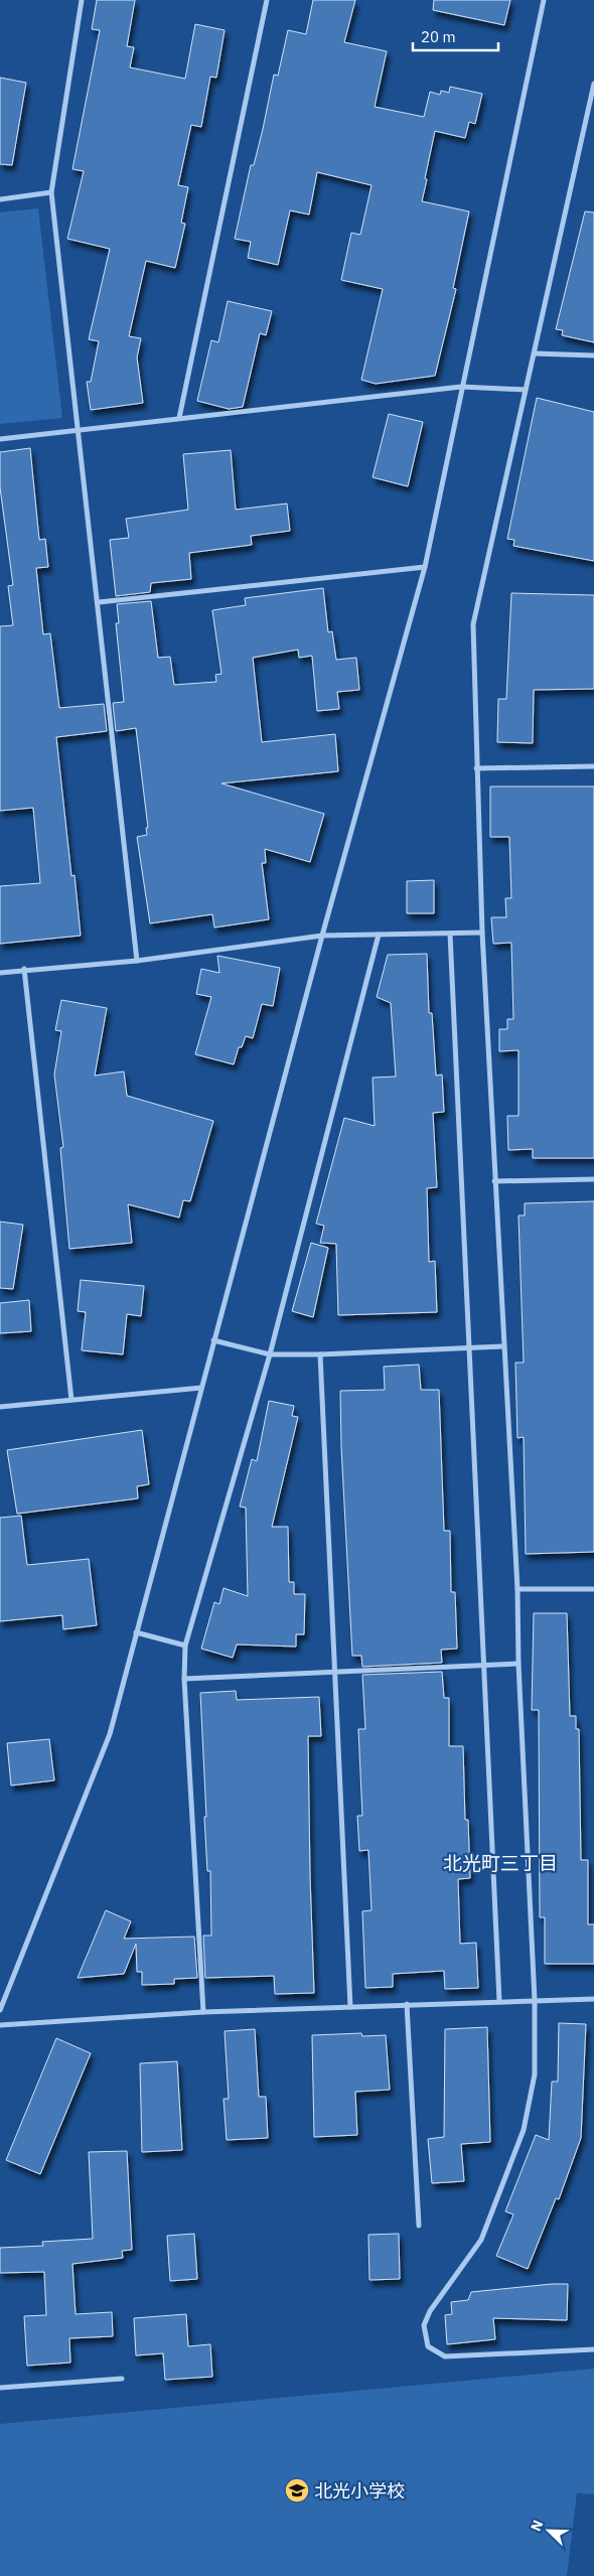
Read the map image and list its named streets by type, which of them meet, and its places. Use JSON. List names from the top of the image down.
{
  "districts": ["北光町三丁目"],
  "places": {
    "school or university": ["北光小学校"]
  },
  "scale_bar": "20 m",
  "north": "top left"
}
